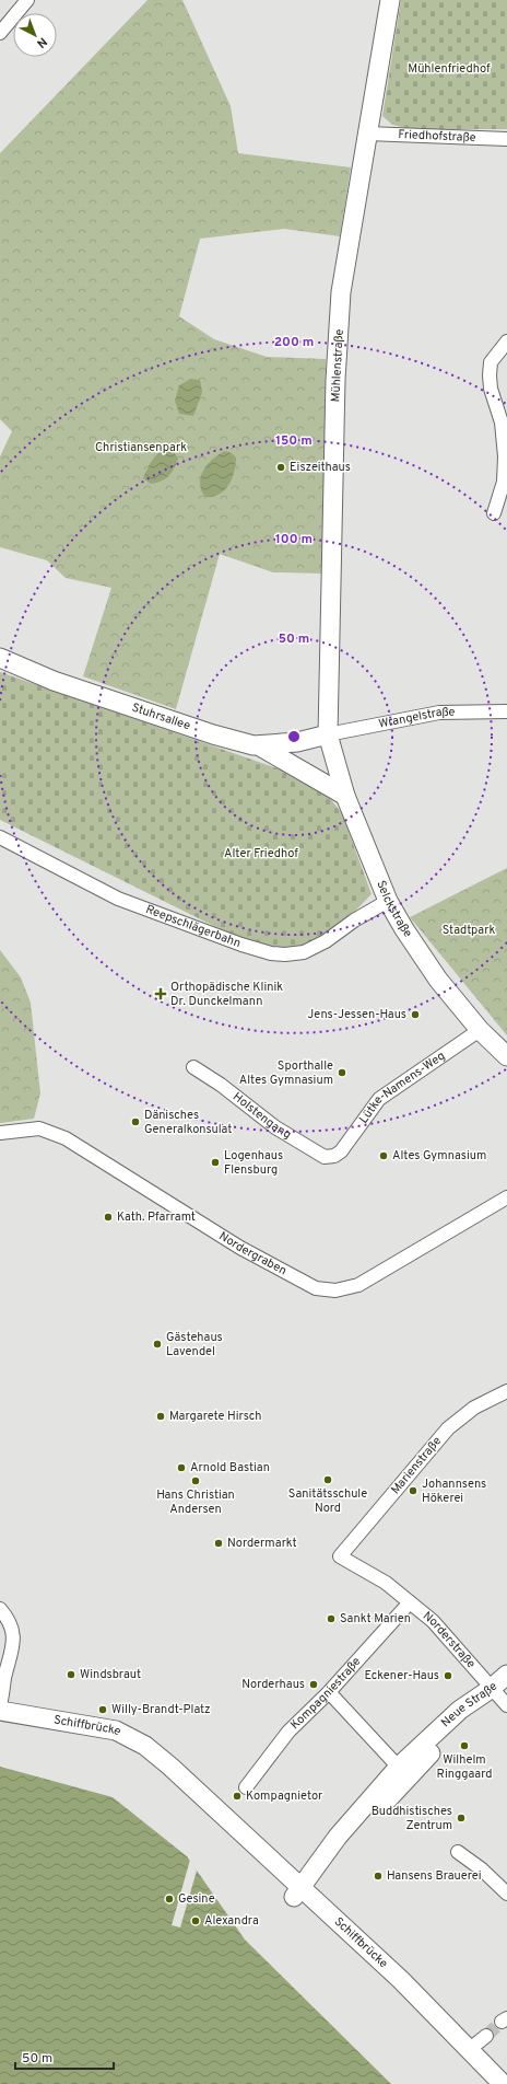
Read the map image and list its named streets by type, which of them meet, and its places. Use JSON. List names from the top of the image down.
{
  "streets": {
    "main road": [
      "Mühlenstraße",
      "Stuhrsallee",
      "Selckstraße",
      "Neue Straße",
      "Schiffbrücke"
    ],
    "street": [
      "Friedhofstraße",
      "Wrangelstraße",
      "Reepschlägerbahn",
      "Lütke-Namens-Weg",
      "Holstengang",
      "Nordergraben",
      "Marienstraße",
      "Norderstraße",
      "Kompagniestraße"
    ]
  },
  "crossings": [
    ["Friedhofstraße", "Mühlenstraße"],
    ["Mühlenstraße", "Stuhrsallee"],
    ["Mühlenstraße", "Wrangelstraße"],
    ["Mühlenstraße", "Selckstraße"],
    ["Stuhrsallee", "Wrangelstraße"],
    ["Stuhrsallee", "Selckstraße"],
    ["Wrangelstraße", "Selckstraße"],
    ["Selckstraße", "Reepschlägerbahn"],
    ["Selckstraße", "Lütke-Namens-Weg"],
    ["Lütke-Namens-Weg", "Holstengang"],
    ["Marienstraße", "Norderstraße"],
    ["Norderstraße", "Kompagniestraße"],
    ["Norderstraße", "Neue Straße"],
    ["Neue Straße", "Schiffbrücke"]
  ],
  "parks": [
    "Mühlenfriedhof",
    "Christiansenpark",
    "Alter Friedhof",
    "Stadtpark"
  ],
  "places": {
    "other": [
      "Eiszeithaus",
      "Jens-Jessen-Haus",
      "Sporthalle Altes Gymnasium",
      "Dänisches Generalkonsulat",
      "Altes Gymnasium",
      "Logenhaus Flensburg",
      "Kath. Pfarramt",
      "Gästehaus Lavendel",
      "Margarete Hirsch",
      "Arnold Bastian",
      "Sanitätsschule Nord",
      "Hans Christian Andersen",
      "Johannsens Hökerei",
      "Nordermarkt",
      "Sankt Marien",
      "Windsbraut",
      "Eckener-Haus",
      "Norderhaus",
      "Willy-Brandt-Platz",
      "Wilhelm Ringgaard",
      "Kompagnietor",
      "Buddhistisches Zentrum",
      "Hansens Brauerei",
      "Gesine",
      "Alexandra"
    ],
    "health": ["Orthopädische Klinik Dr. Dunckelmann"]
  },
  "scale_bar": "50 m",
  "north": "bottom right",
  "rings": [
    "200 m",
    "150 m",
    "100 m",
    "50 m"
  ]
}
